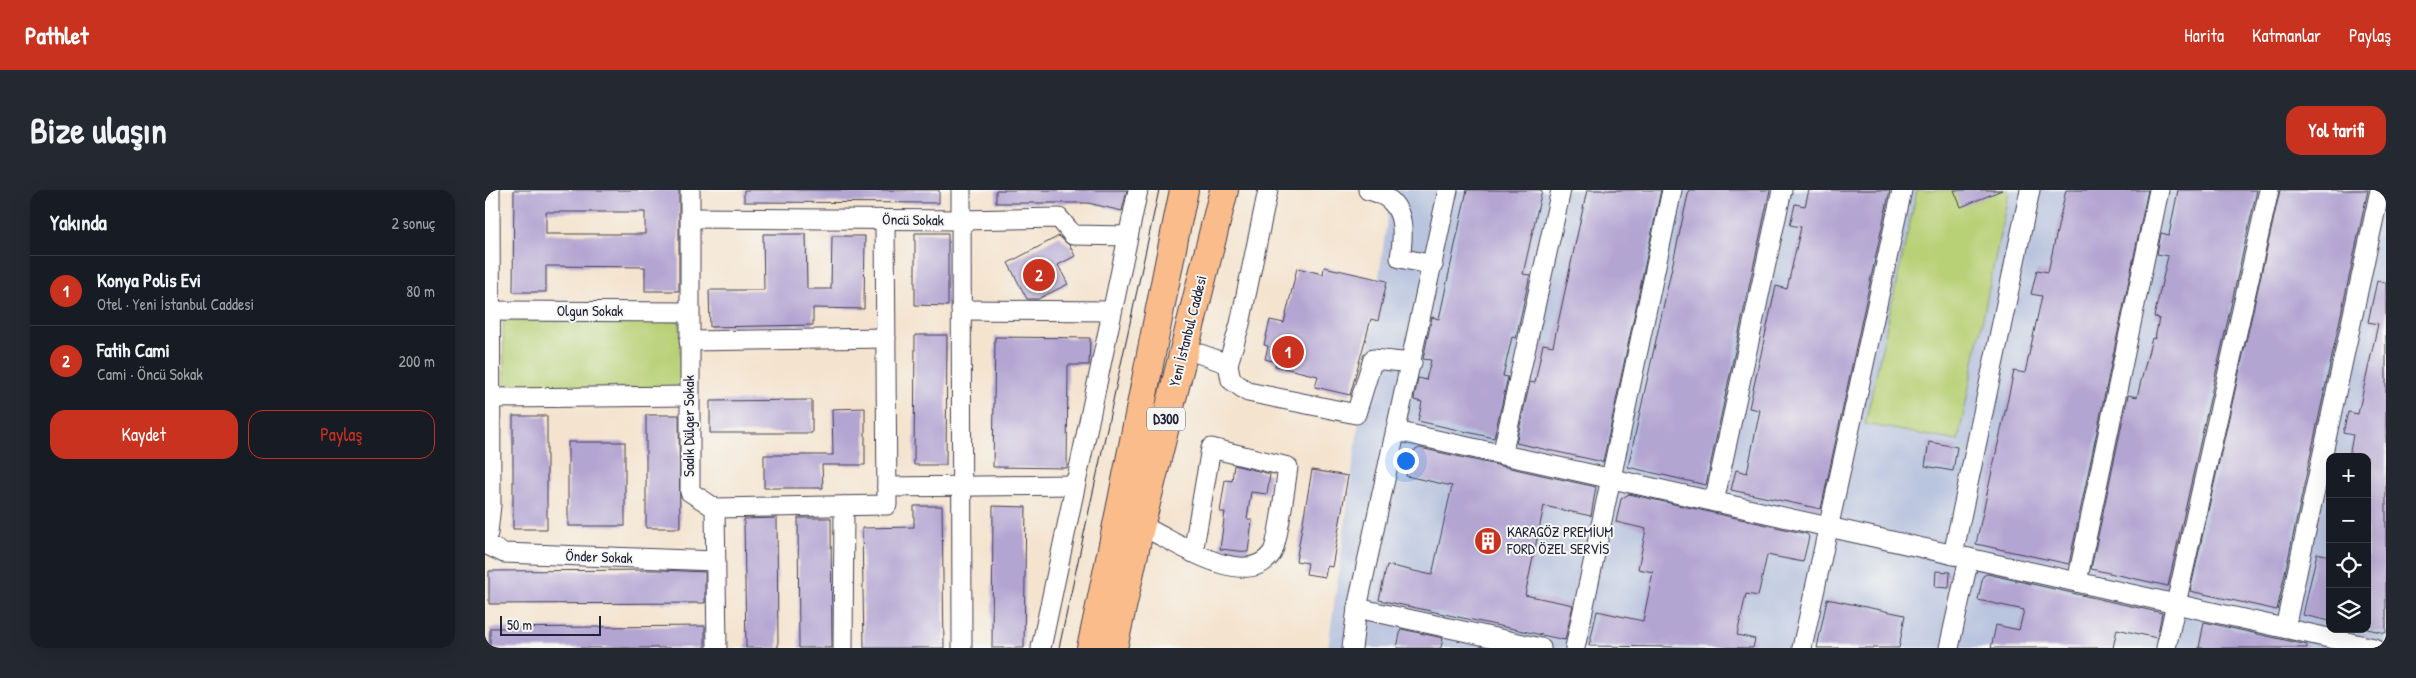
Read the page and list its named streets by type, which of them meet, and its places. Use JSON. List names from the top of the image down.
{
  "streets": {
    "highway": ["Yeni İstanbul Caddesi", "D300"],
    "street": [
      "Öncü Sokak",
      "Olgun Sokak",
      "Sadık Dülger Sokak",
      "Önder Sokak"
    ]
  },
  "crossings": [
    ["Öncü Sokak", "Sadık Dülger Sokak"],
    ["Olgun Sokak", "Sadık Dülger Sokak"]
  ],
  "places": {
    "building": ["KARAGÖZ PREMİUM FORD ÖZEL SERVİS"]
  },
  "scale_bar": "50 m",
  "page": {
    "header": "Pathlet",
    "nav": ["Harita", "Katmanlar", "Paylaş"],
    "buttons": [
      "Yol tarifi",
      ["Kaydet", "Paylaş"]
    ],
    "title": "Bize ulaşın",
    "heading": ["Yakında", "2 sonuç"],
    "list": [
      {
        "mark": "1",
        "name": "Konya Polis Evi",
        "note": "Otel · Yeni İstanbul Caddesi",
        "value": "80 m"
      },
      {
        "mark": "2",
        "name": "Fatih Cami",
        "note": "Cami · Öncü Sokak",
        "value": "200 m"
      }
    ],
    "pins": ["2", "1"],
    "map_buttons": ["+", "−"],
    "scale": "50 m"
  }
}
